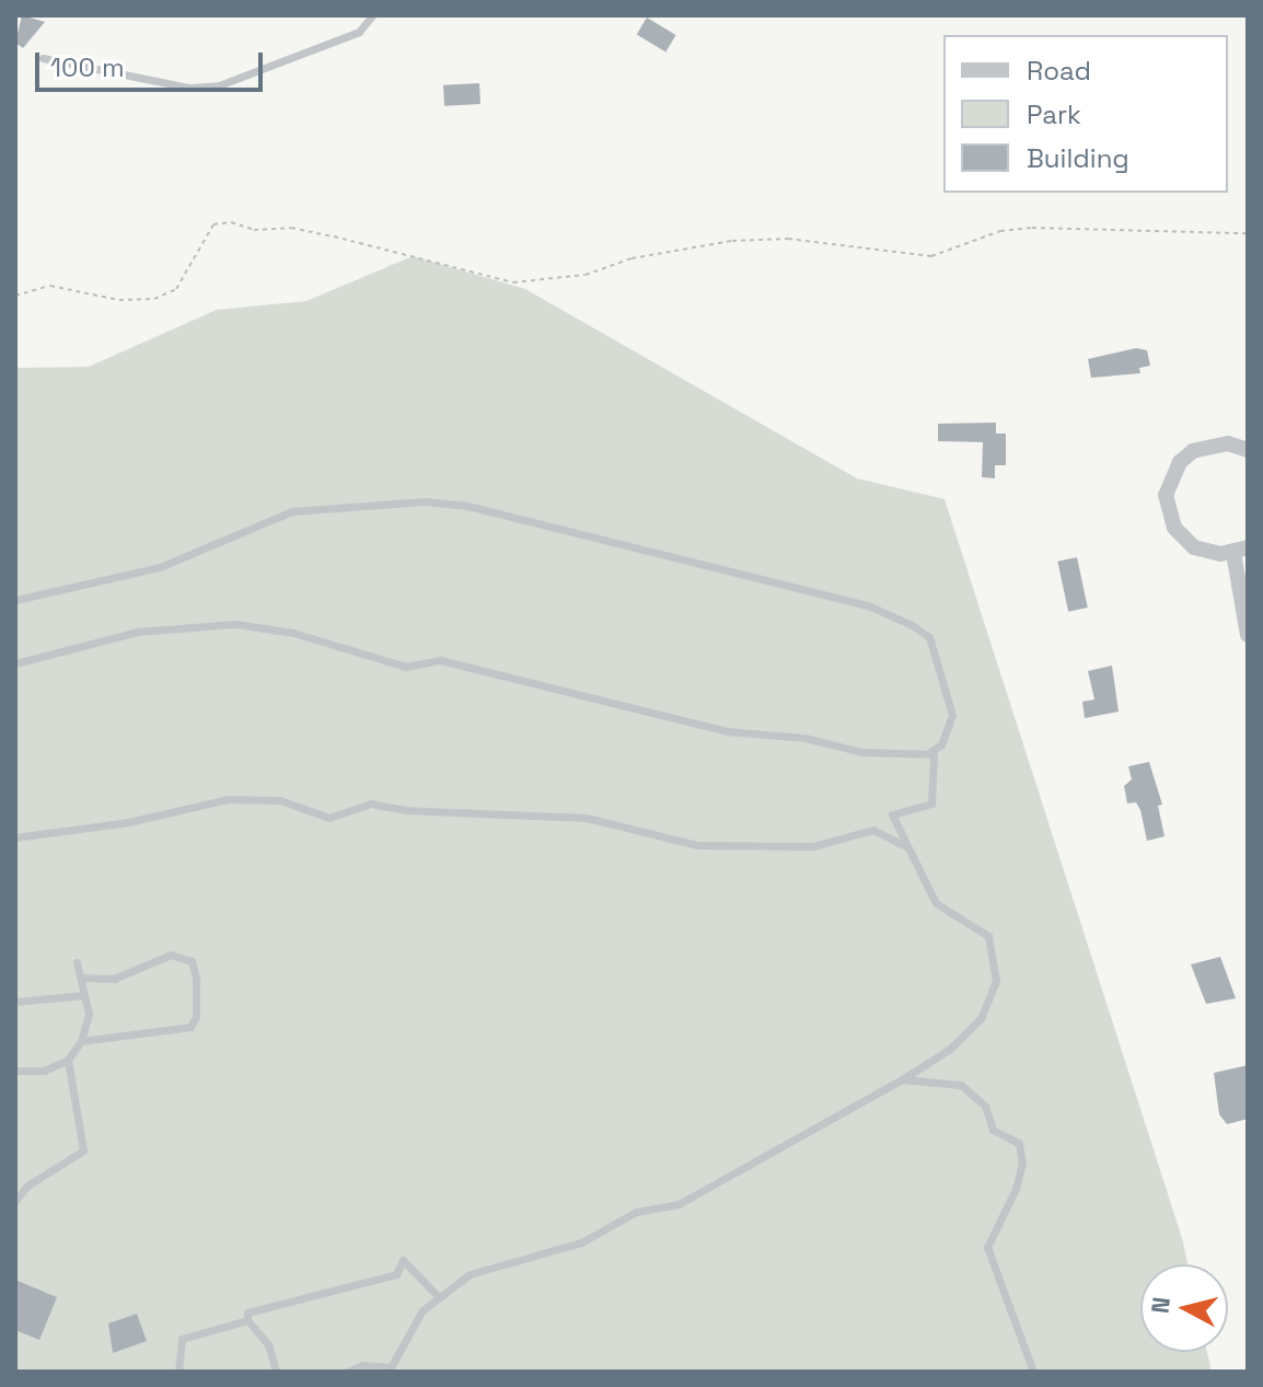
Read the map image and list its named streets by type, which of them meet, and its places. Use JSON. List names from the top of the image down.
{
  "legend": ["Road", "Park", "Building"],
  "scale_bar": "100 m",
  "north": "left"
}
